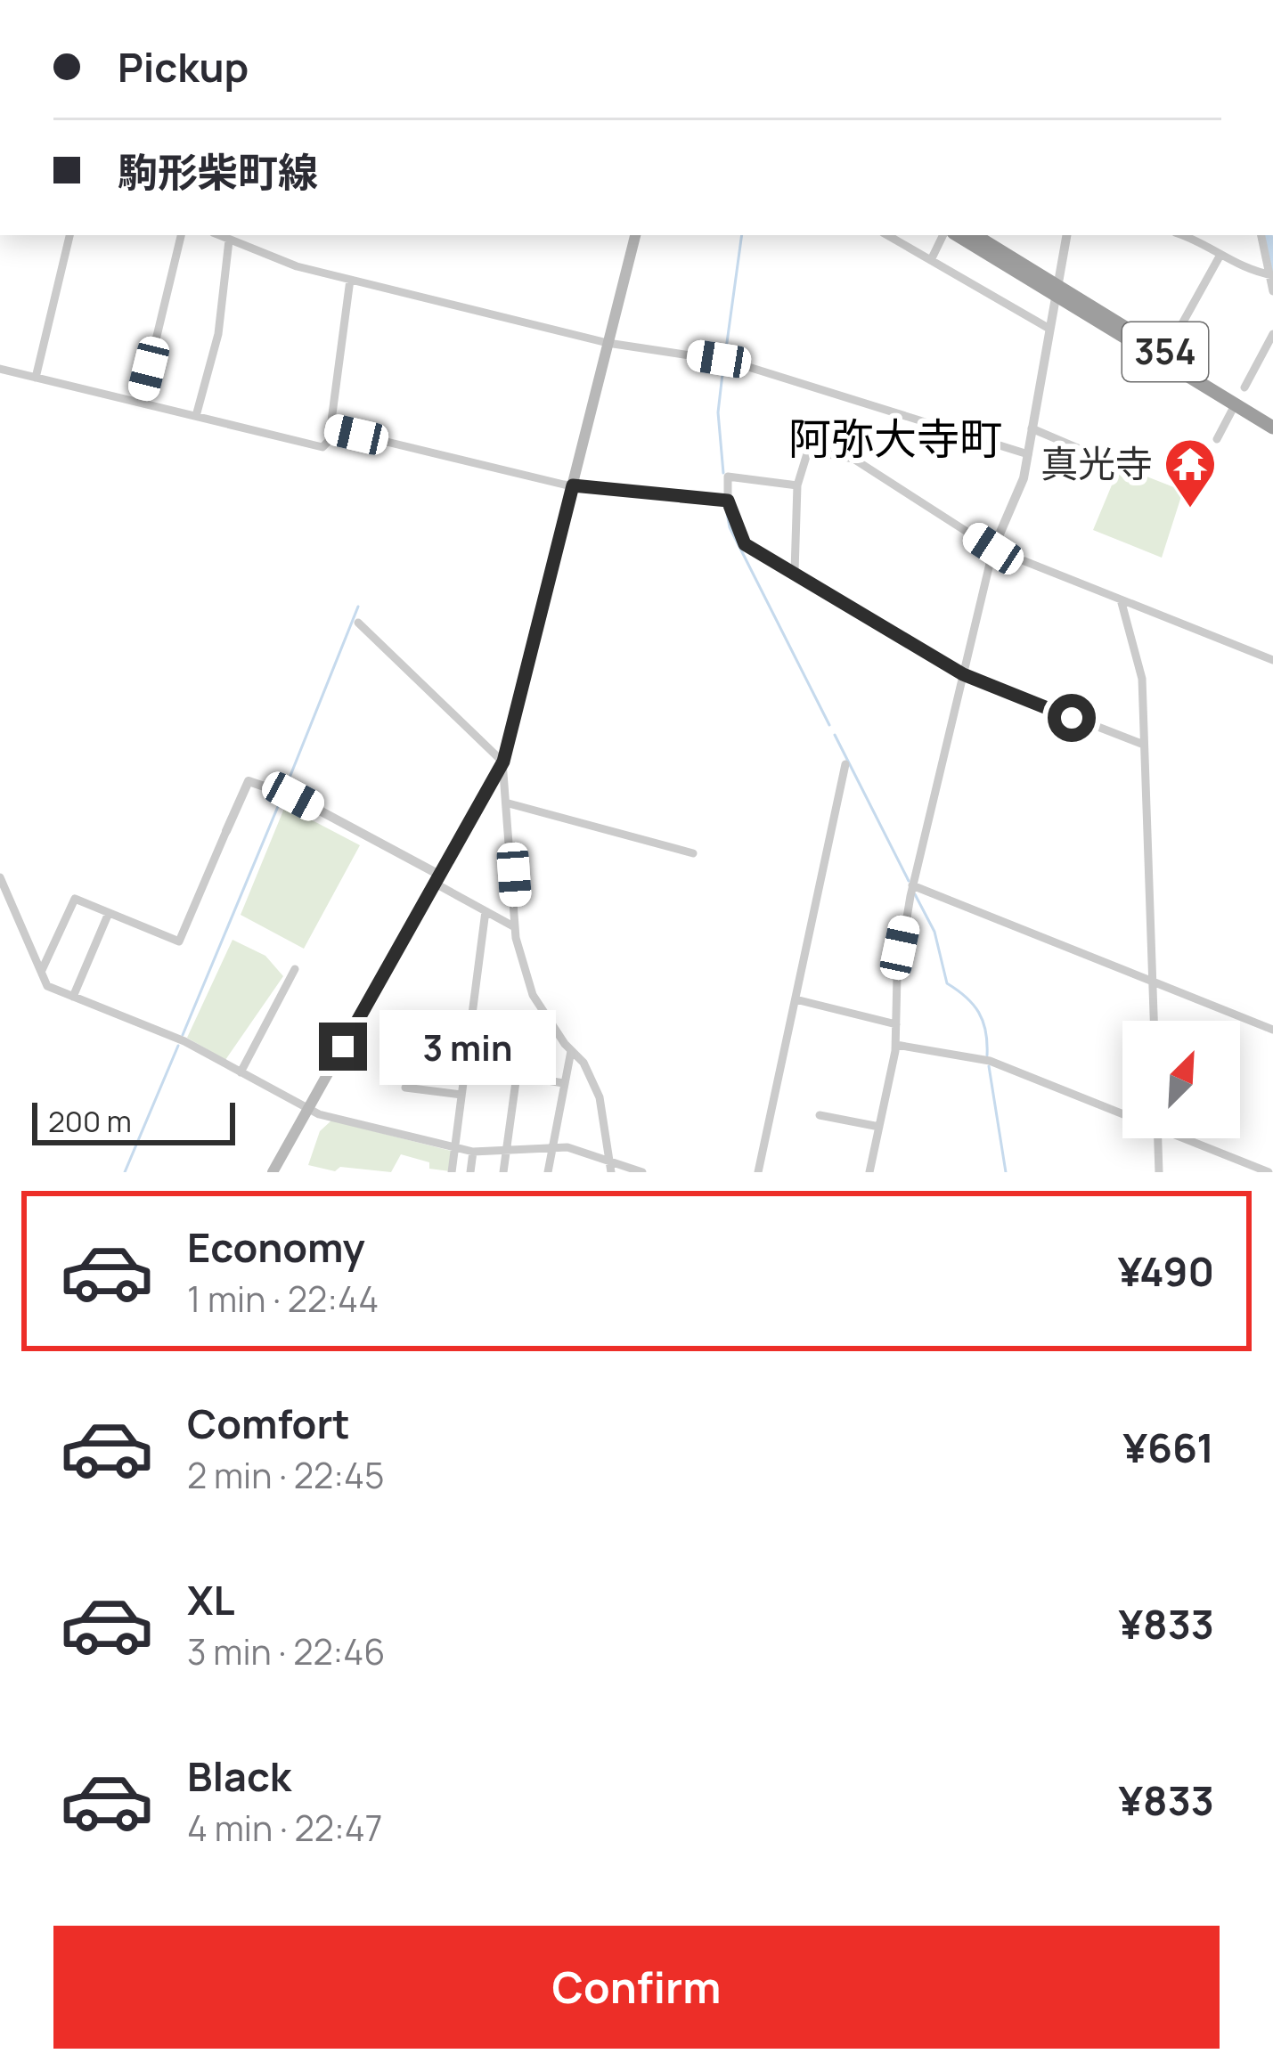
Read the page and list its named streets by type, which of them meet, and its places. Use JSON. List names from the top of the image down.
{
  "streets": {
    "highway": ["354"]
  },
  "districts": ["阿弥大寺町"],
  "places": {
    "temple": ["真光寺"]
  },
  "scale_bar": "200 m",
  "north": "top right",
  "page": {
    "banner": ["Pickup", "駒形柴町線"],
    "bubble": "3 min",
    "scale": "200 m",
    "list": [
      {
        "name": "Economy",
        "note": "1 min · 22:44",
        "value": "¥490"
      },
      {
        "name": "Comfort",
        "note": "2 min · 22:45",
        "value": "¥661"
      },
      {
        "name": "XL",
        "note": "3 min · 22:46",
        "value": "¥833"
      },
      {
        "name": "Black",
        "note": "4 min · 22:47",
        "value": "¥833"
      }
    ],
    "buttons": "Confirm"
  }
}
